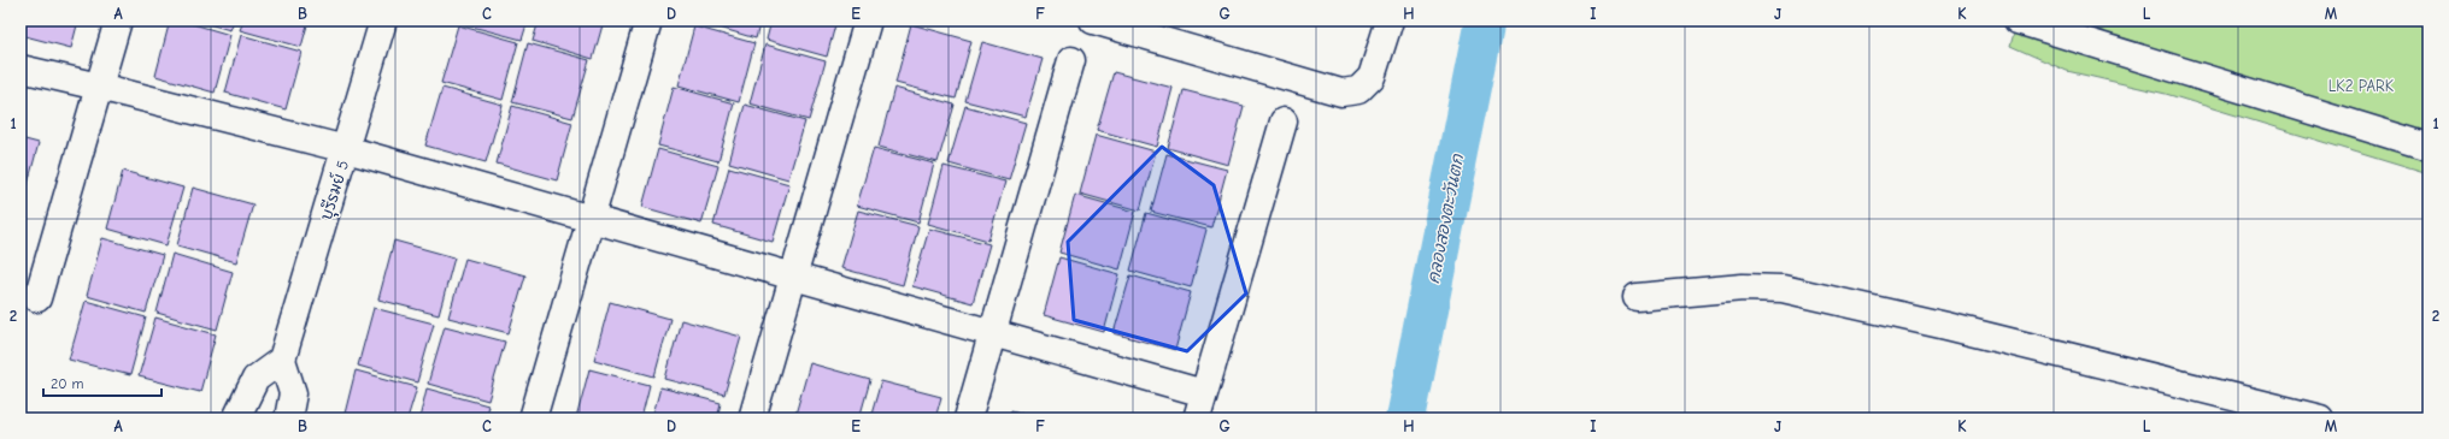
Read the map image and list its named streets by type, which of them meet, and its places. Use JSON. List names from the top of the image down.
{
  "streets": {
    "street": ["บุุรีรมย์ 5"]
  },
  "water": ["คลองสองตะวันตก"],
  "parks": ["LK2 PARK"],
  "scale_bar": "20 m",
  "grid": {
    "columns": [
      "A",
      "B",
      "C",
      "D",
      "E",
      "F",
      "G",
      "H",
      "I",
      "J",
      "K",
      "L",
      "M"
    ],
    "rows": ["1", "2"]
  }
}
